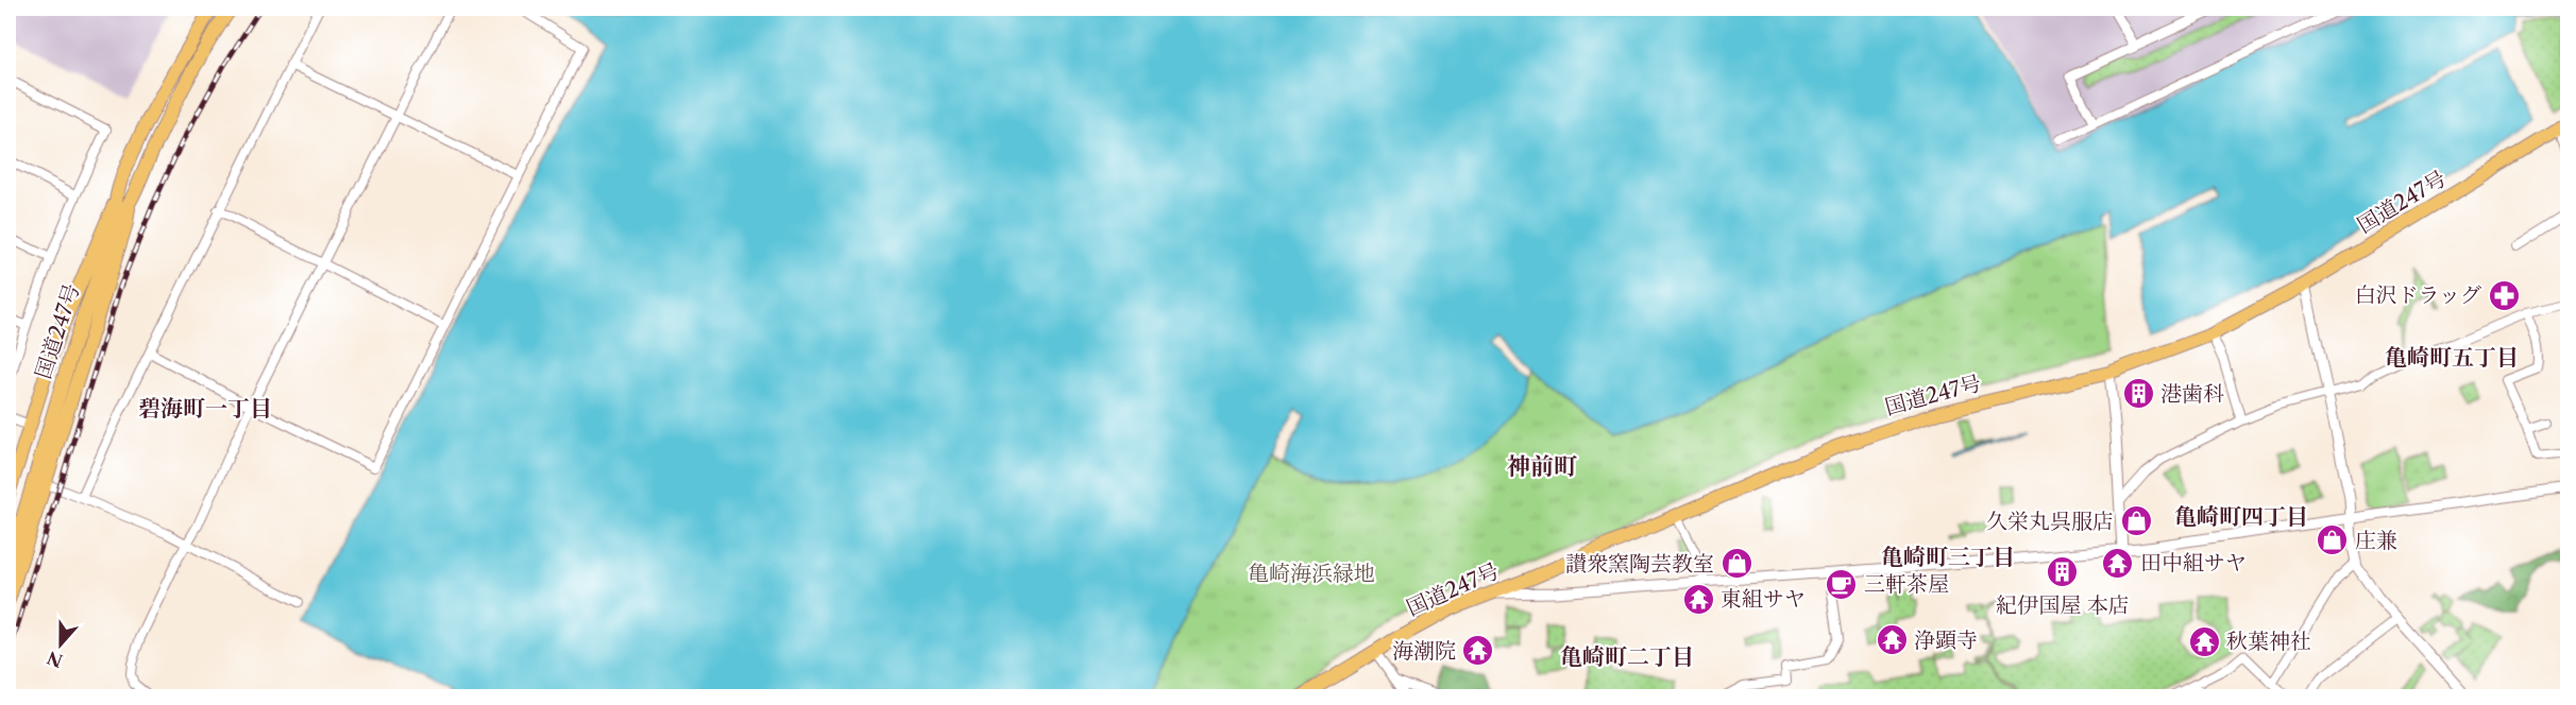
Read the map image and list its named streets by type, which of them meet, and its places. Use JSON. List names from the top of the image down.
{
  "streets": {
    "highway": ["国道247号"]
  },
  "districts": [
    "亀崎町五丁目",
    "碧海町一丁目",
    "神前町",
    "亀崎町四丁目",
    "亀崎町三丁目",
    "亀崎町二丁目"
  ],
  "parks": ["亀崎海浜緑地"],
  "places": {
    "pharmacy": ["白沢ドラッグ"],
    "building": ["港歯科", "紀伊国屋 本店"],
    "shop": ["久栄丸呉服店", "庄兼", "讃衆窯陶芸教室"],
    "temple": [
      "田中組サヤ",
      "東組サヤ",
      "浄顕寺",
      "秋葉神社",
      "海潮院"
    ],
    "cafe": ["三軒茶屋"]
  },
  "north": "bottom"
}
